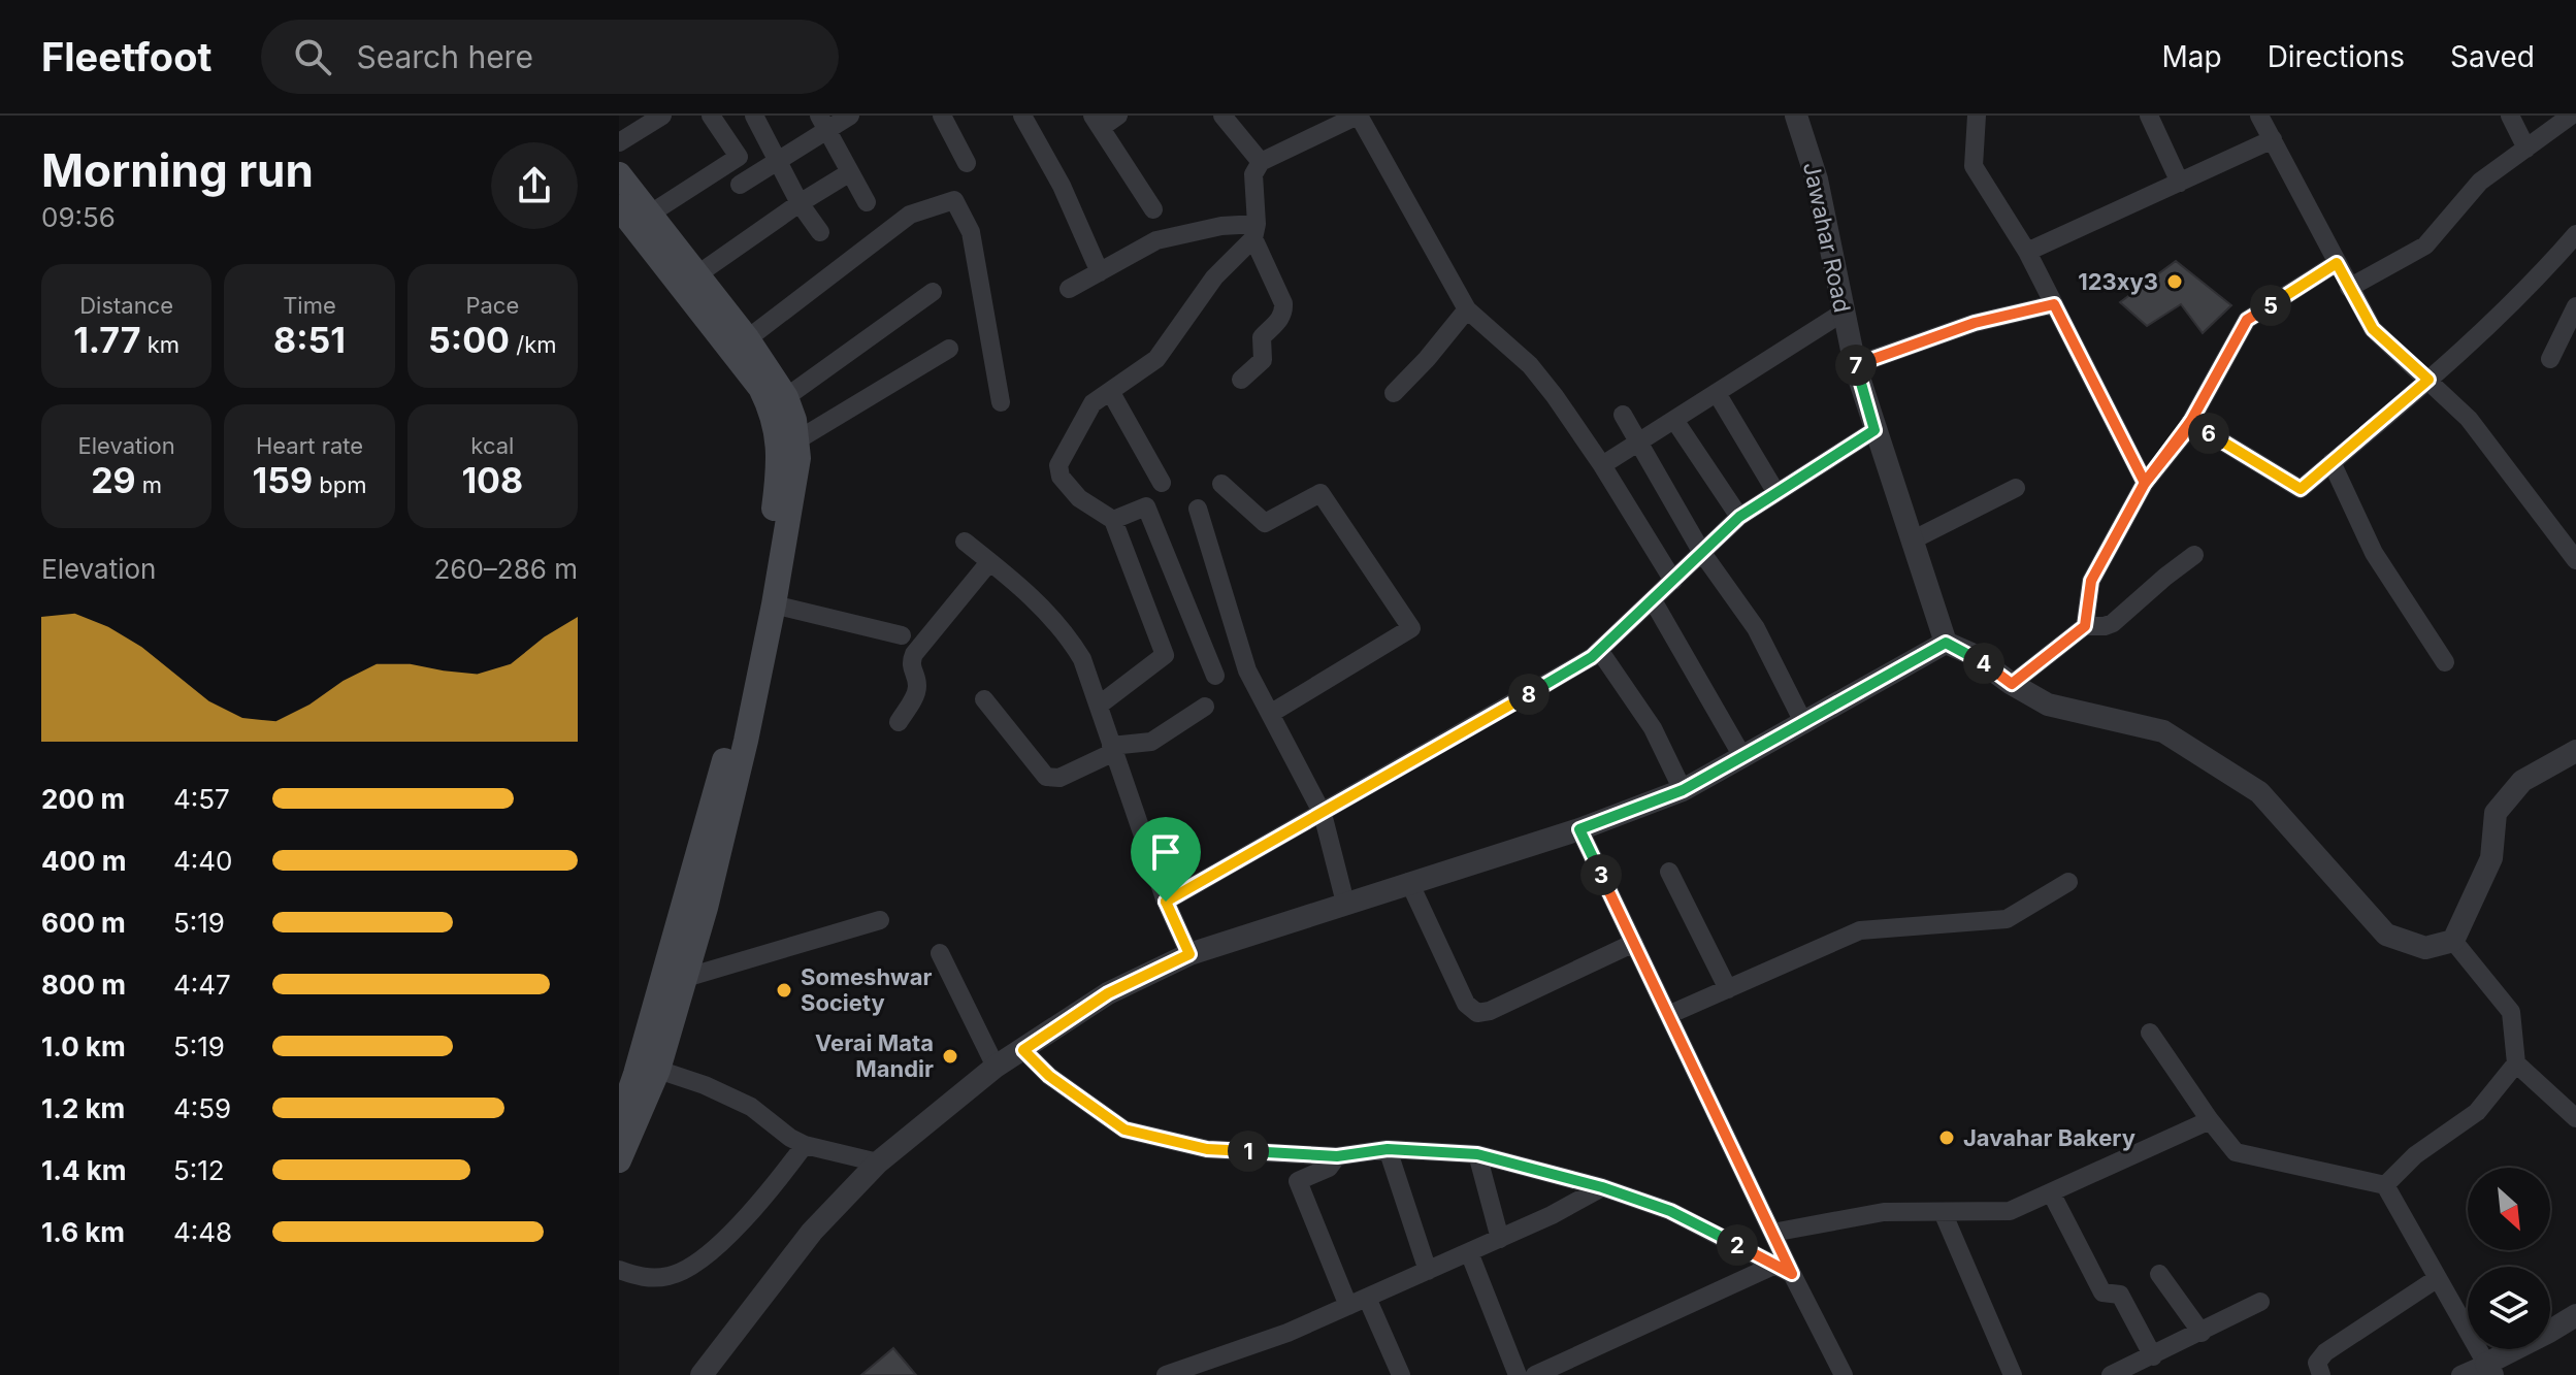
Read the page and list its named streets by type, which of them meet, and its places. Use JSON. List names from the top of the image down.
{
  "streets": {
    "street": ["Jawahar Road"]
  },
  "places": [
    "123xy3",
    "Someshwar Society",
    "Verai Mata Mandir",
    "Javahar Bakery"
  ],
  "north": "bottom right",
  "page": {
    "header": "Fleetfoot",
    "search": "Search here",
    "nav": ["Map", "Directions", "Saved"],
    "heading": ["Morning run", "09:56"],
    "stats": [
      ["Distance", "1.77 km"],
      ["Time", "8:51"],
      ["Pace", "5:00 /km"],
      ["Elevation", "29 m"],
      ["Heart rate", "159 bpm"],
      ["kcal", "108"]
    ],
    "pins": [
      "5",
      "7",
      "6",
      "4",
      "8",
      "3",
      "1",
      "2"
    ],
    "chart": ["Elevation", "260–286 m"],
    "list": [
      {
        "name": "200 m",
        "note": "4:57"
      },
      {
        "name": "400 m",
        "note": "4:40"
      },
      {
        "name": "600 m",
        "note": "5:19"
      },
      {
        "name": "800 m",
        "note": "4:47"
      },
      {
        "name": "1.0 km",
        "note": "5:19"
      },
      {
        "name": "1.2 km",
        "note": "4:59"
      },
      {
        "name": "1.4 km",
        "note": "5:12"
      },
      {
        "name": "1.6 km",
        "note": "4:48"
      }
    ]
  }
}
